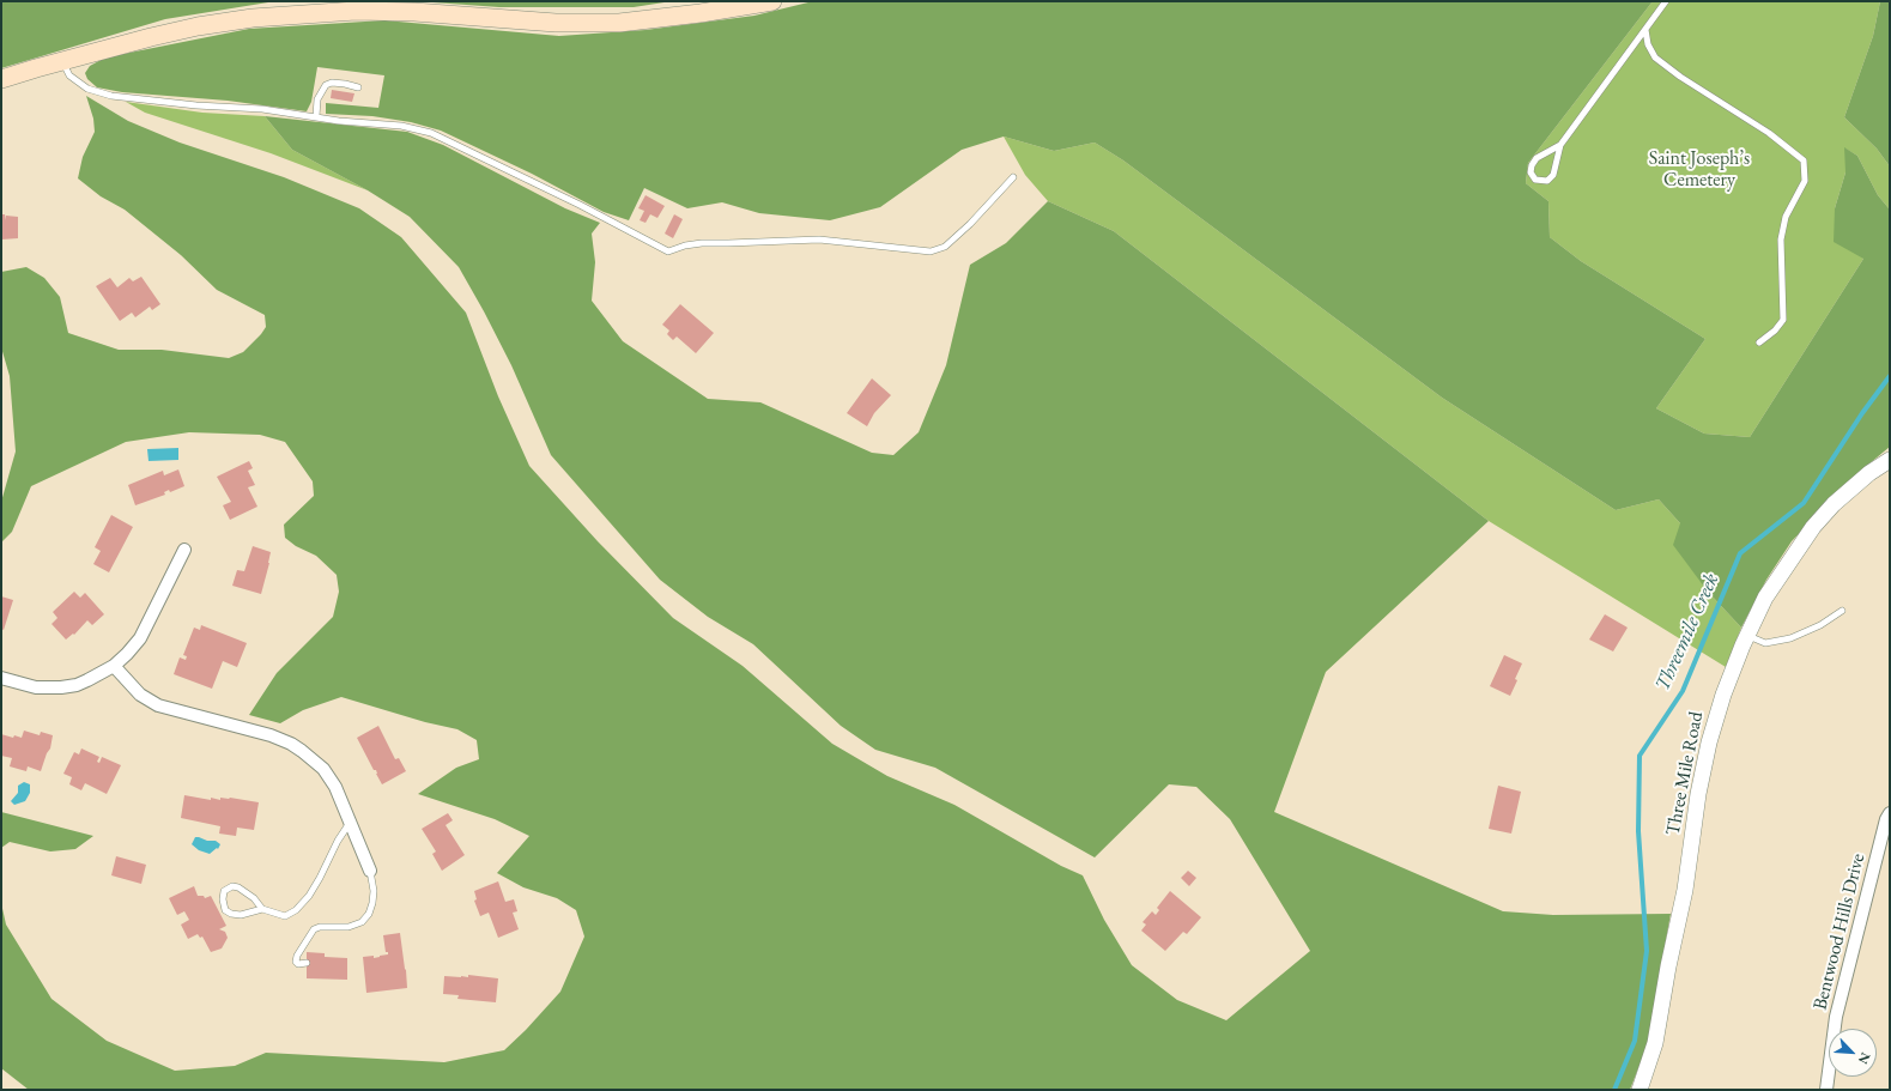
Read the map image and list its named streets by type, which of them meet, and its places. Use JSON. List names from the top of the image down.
{
  "streets": {
    "street": ["Three Mile Road", "Bentwood Hills Drive"]
  },
  "water": ["Threemile Creek"],
  "parks": ["Saint Joseph’s Cemetery"],
  "north": "bottom right"
}
